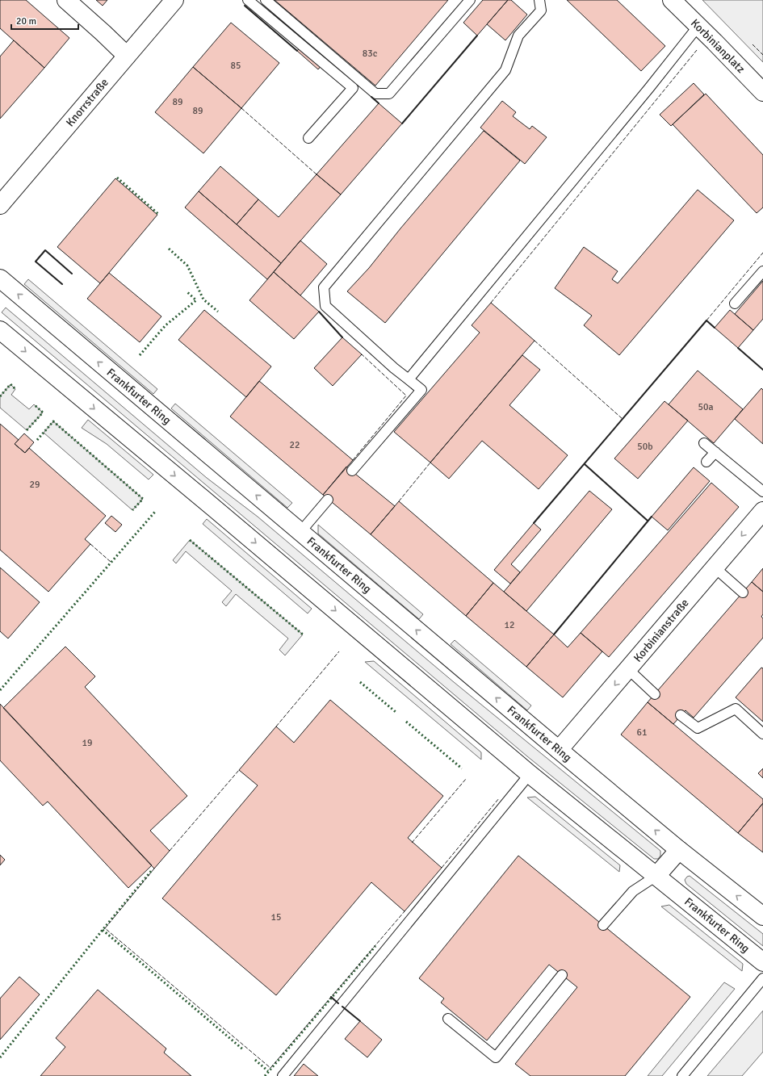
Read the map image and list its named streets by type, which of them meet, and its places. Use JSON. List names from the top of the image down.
{
  "streets": {
    "main road": [
      "Korbinianplatz",
      "Knorrstraße",
      "Frankfurter Ring",
      "Korbinianstraße"
    ]
  },
  "crossings": [
    ["Frankfurter Ring", "Korbinianstraße"]
  ],
  "one_way": ["Korbinianstraße"],
  "house_numbers": [
    "83c",
    "85",
    "89",
    "89",
    "50a",
    "22",
    "50b",
    "29",
    "12",
    "61",
    "19",
    "15"
  ],
  "scale_bar": "20 m"
}
